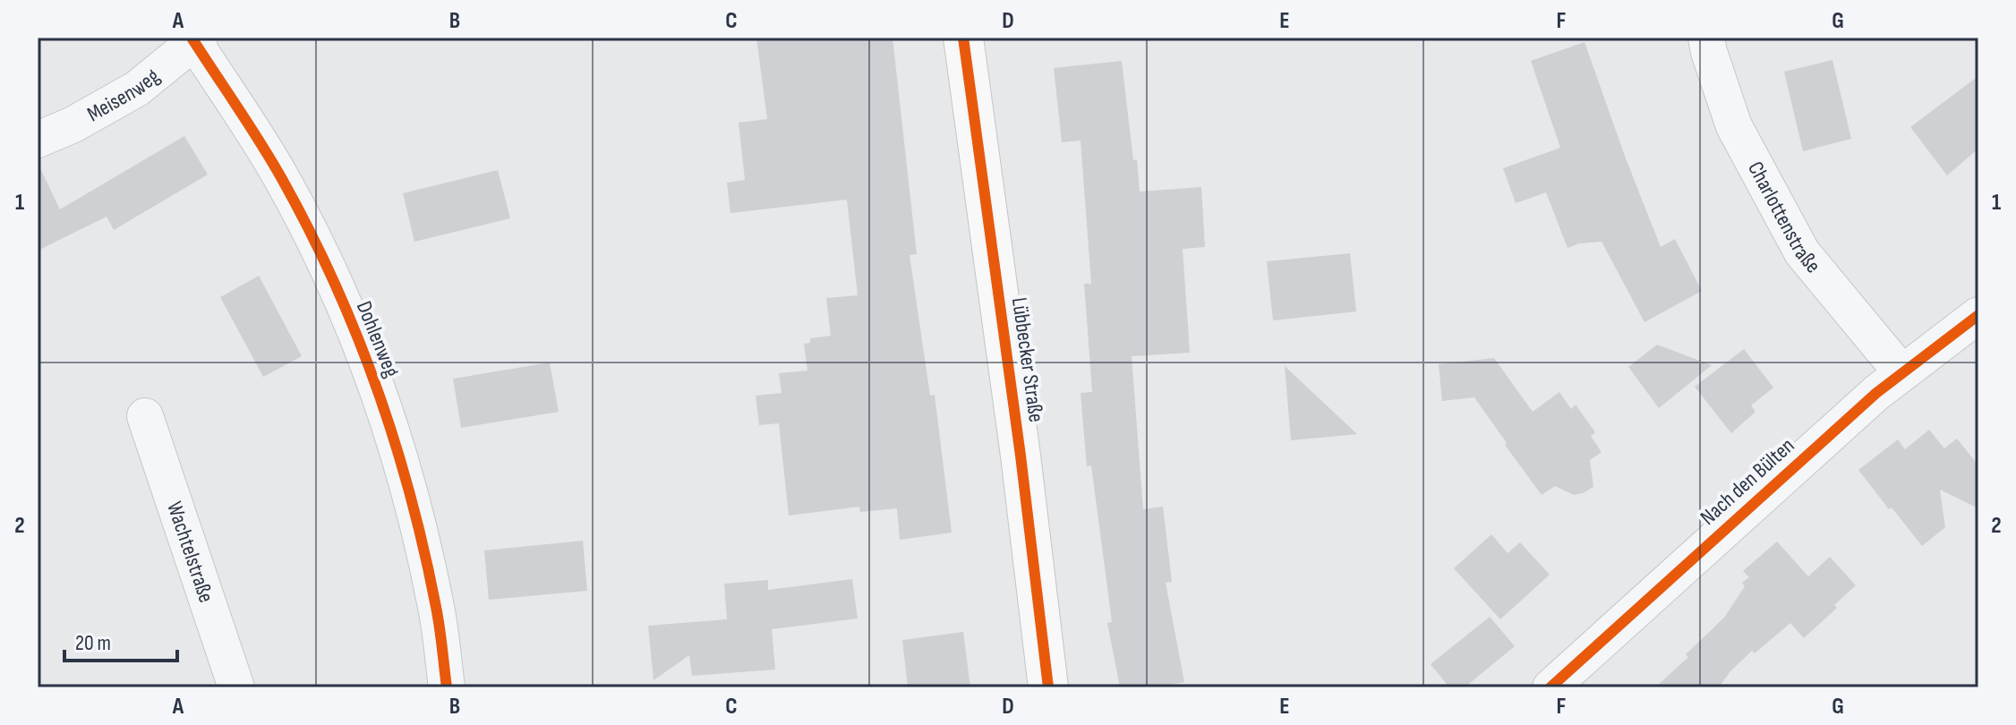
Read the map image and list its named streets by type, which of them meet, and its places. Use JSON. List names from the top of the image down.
{
  "streets": {
    "main road": ["Lübbecker Straße"],
    "street": [
      "Meisenweg",
      "Charlottenstraße",
      "Dohlenweg",
      "Nach den Bülten",
      "Wachtelstraße"
    ]
  },
  "crossings": [
    ["Meisenweg", "Dohlenweg"],
    ["Charlottenstraße", "Nach den Bülten"]
  ],
  "scale_bar": "20 m",
  "grid": {
    "columns": [
      "A",
      "B",
      "C",
      "D",
      "E",
      "F",
      "G"
    ],
    "rows": ["1", "2"]
  }
}
